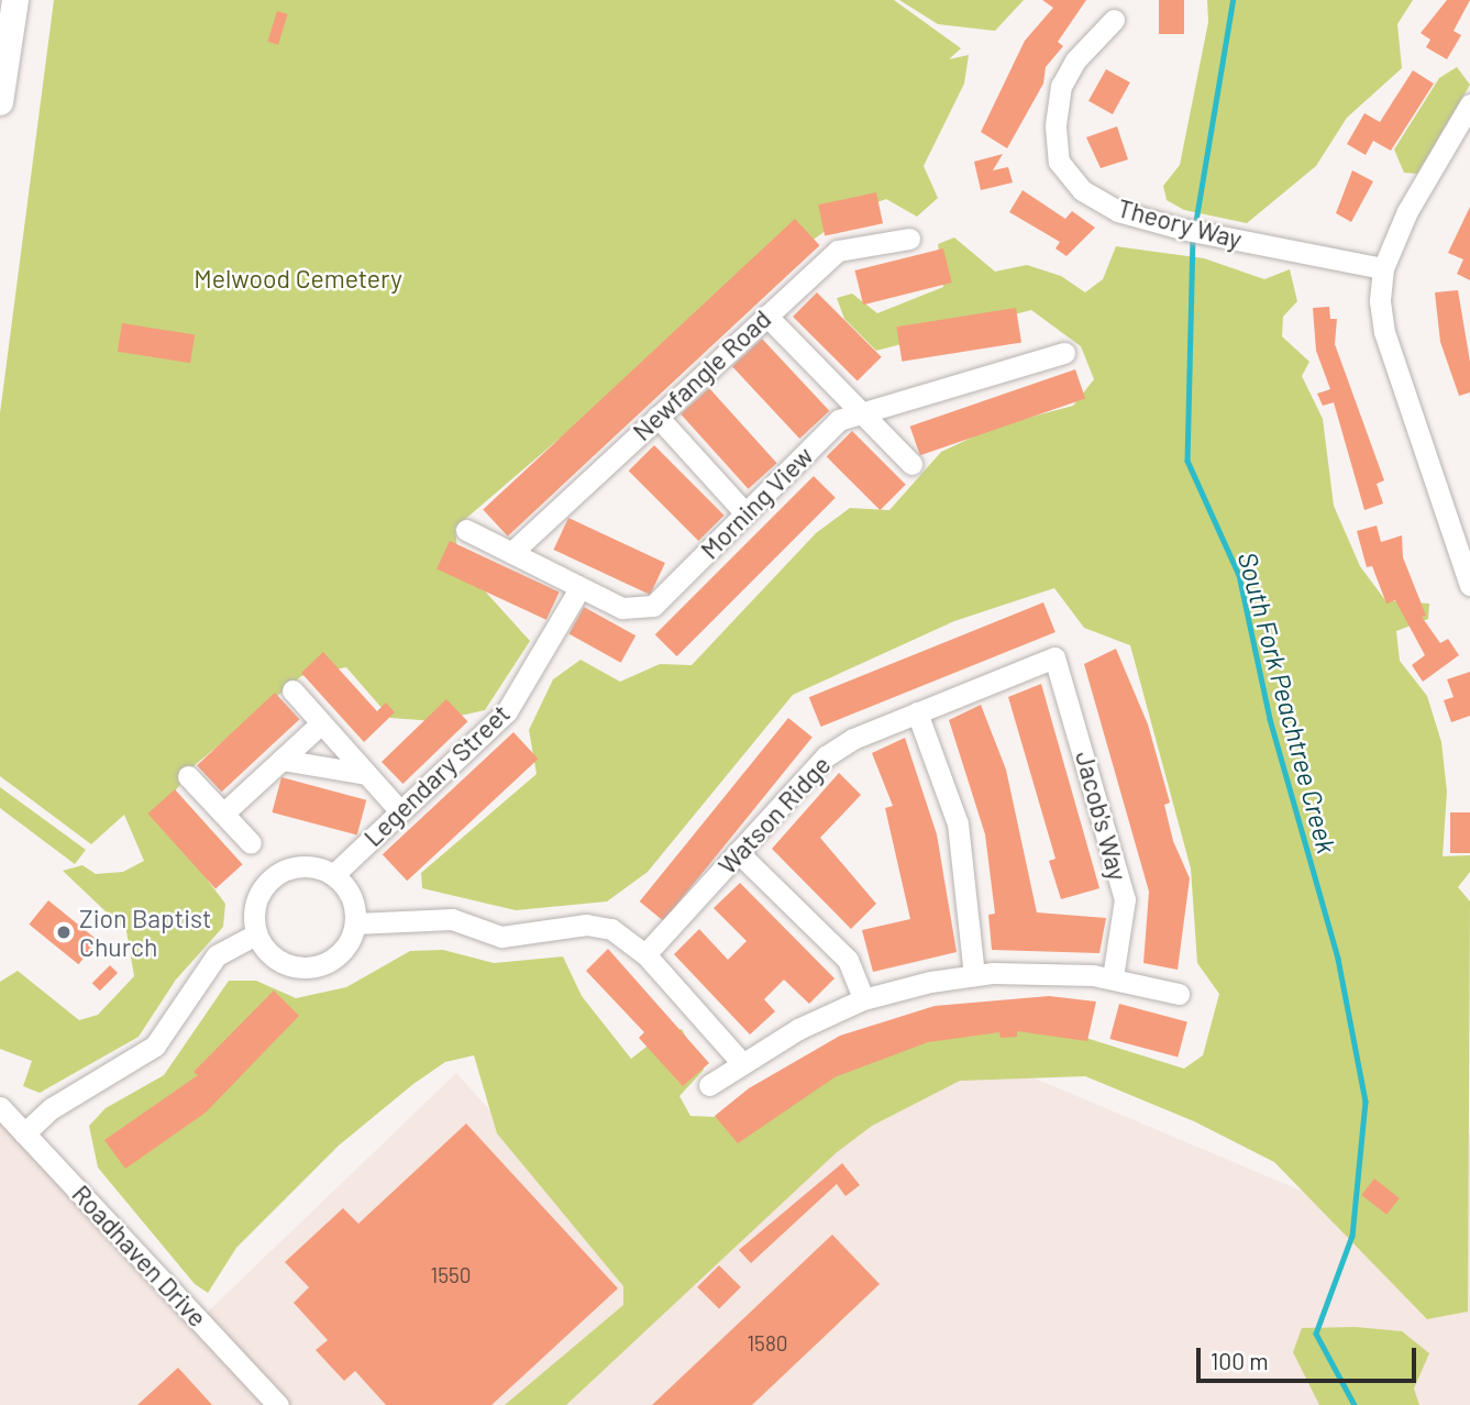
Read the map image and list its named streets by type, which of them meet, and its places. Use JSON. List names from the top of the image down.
{
  "streets": {
    "street": [
      "Theory Way",
      "Newfangle Road",
      "Morning View",
      "Legendary Street",
      "Watson Ridge",
      "Jacob's Way",
      "Roadhaven Drive"
    ]
  },
  "crossings": [
    ["Newfangle Road", "Morning View"],
    ["Morning View", "Legendary Street"],
    ["Watson Ridge", "Jacob's Way"]
  ],
  "water": ["South Fork Peachtree Creek"],
  "parks": ["Melwood Cemetery"],
  "places": ["Zion Baptist Church"],
  "house_numbers": ["1550", "1580"],
  "scale_bar": "100 m"
}
